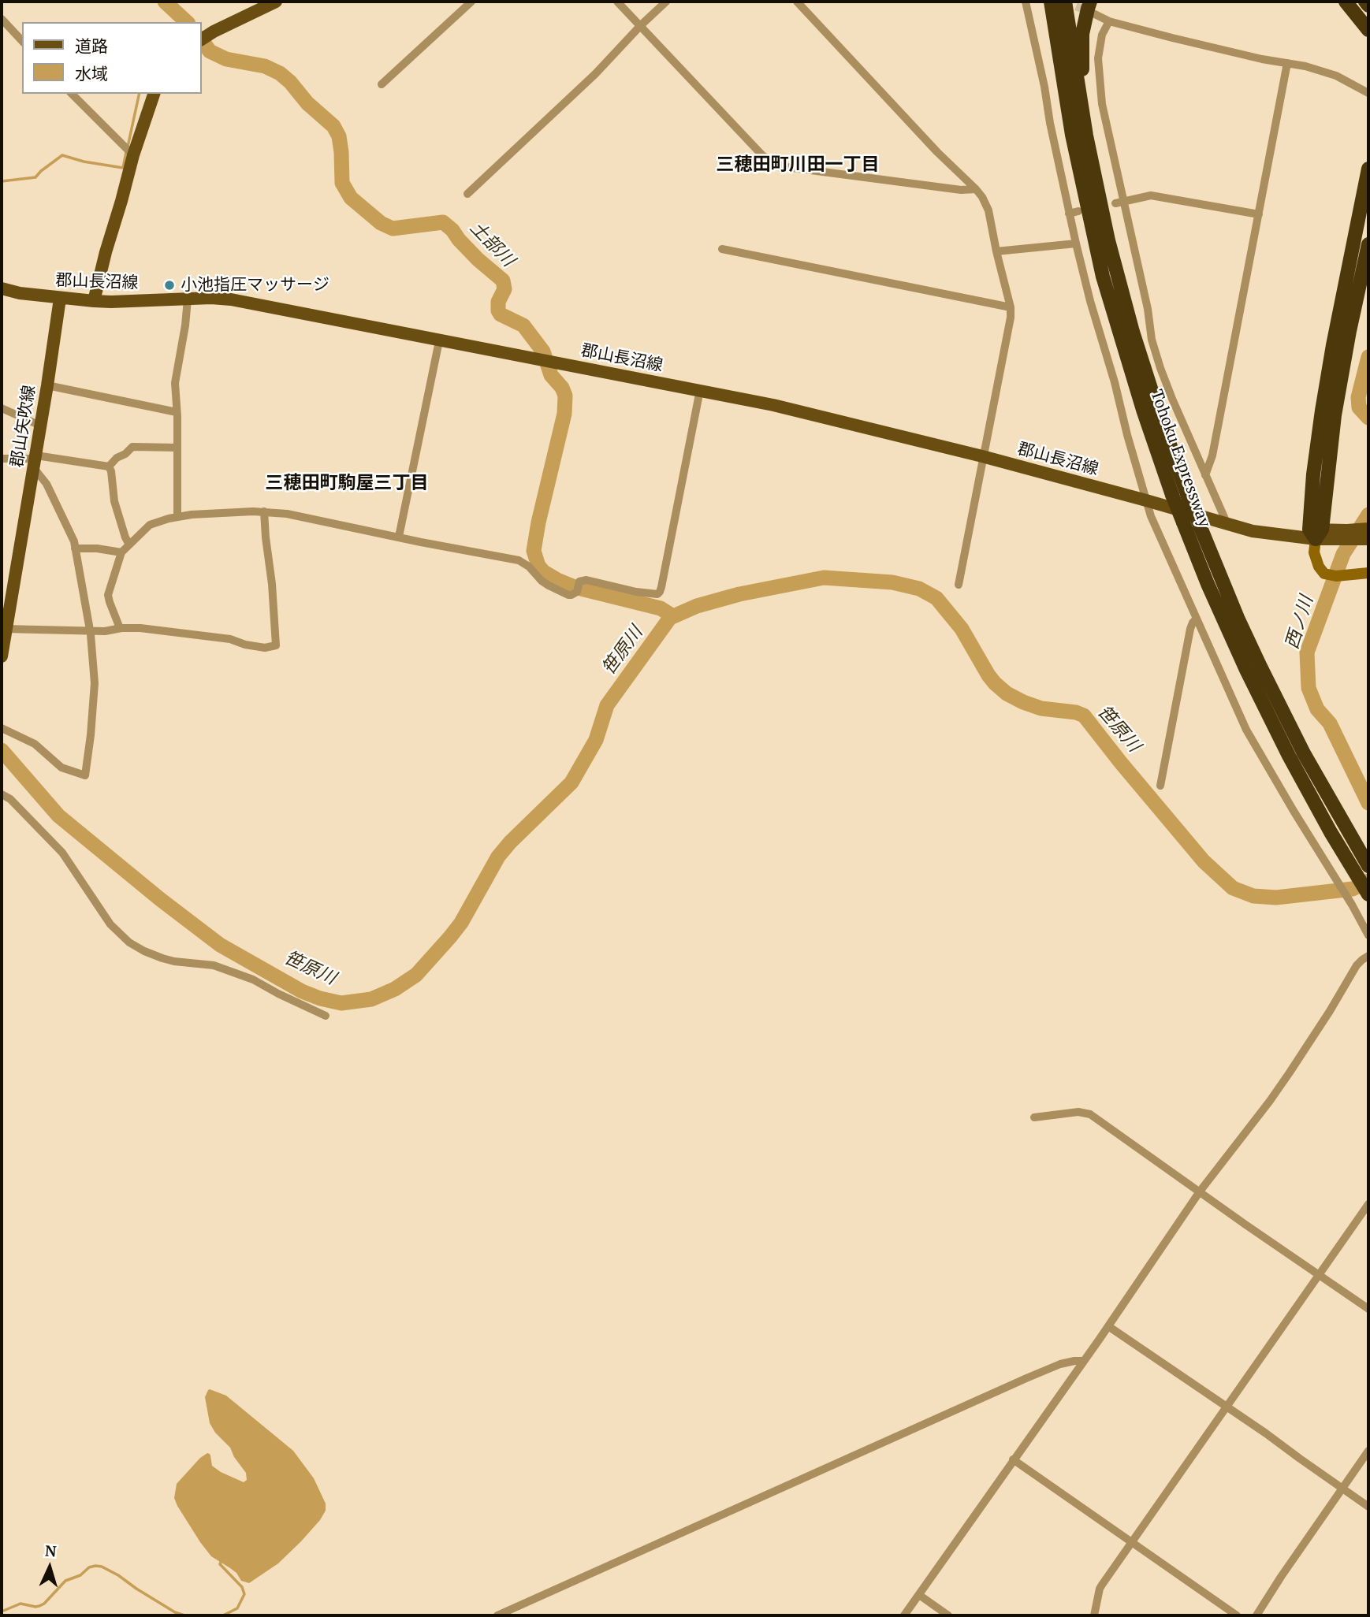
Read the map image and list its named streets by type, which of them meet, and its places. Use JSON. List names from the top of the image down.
{
  "streets": {
    "highway": ["Tohoku Expressway"],
    "main road": ["郡山長沼線", "郡山矢吹線"]
  },
  "crossings": [
    ["郡山長沼線", "郡山矢吹線"]
  ],
  "districts": ["三穂田町川田一丁目", "三穂田町駒屋三丁目"],
  "water": ["土部川", "西ノ川", "笹原川"],
  "places": ["小池指圧マッサージ"],
  "legend": ["道路", "水域"],
  "north": "top"
}
